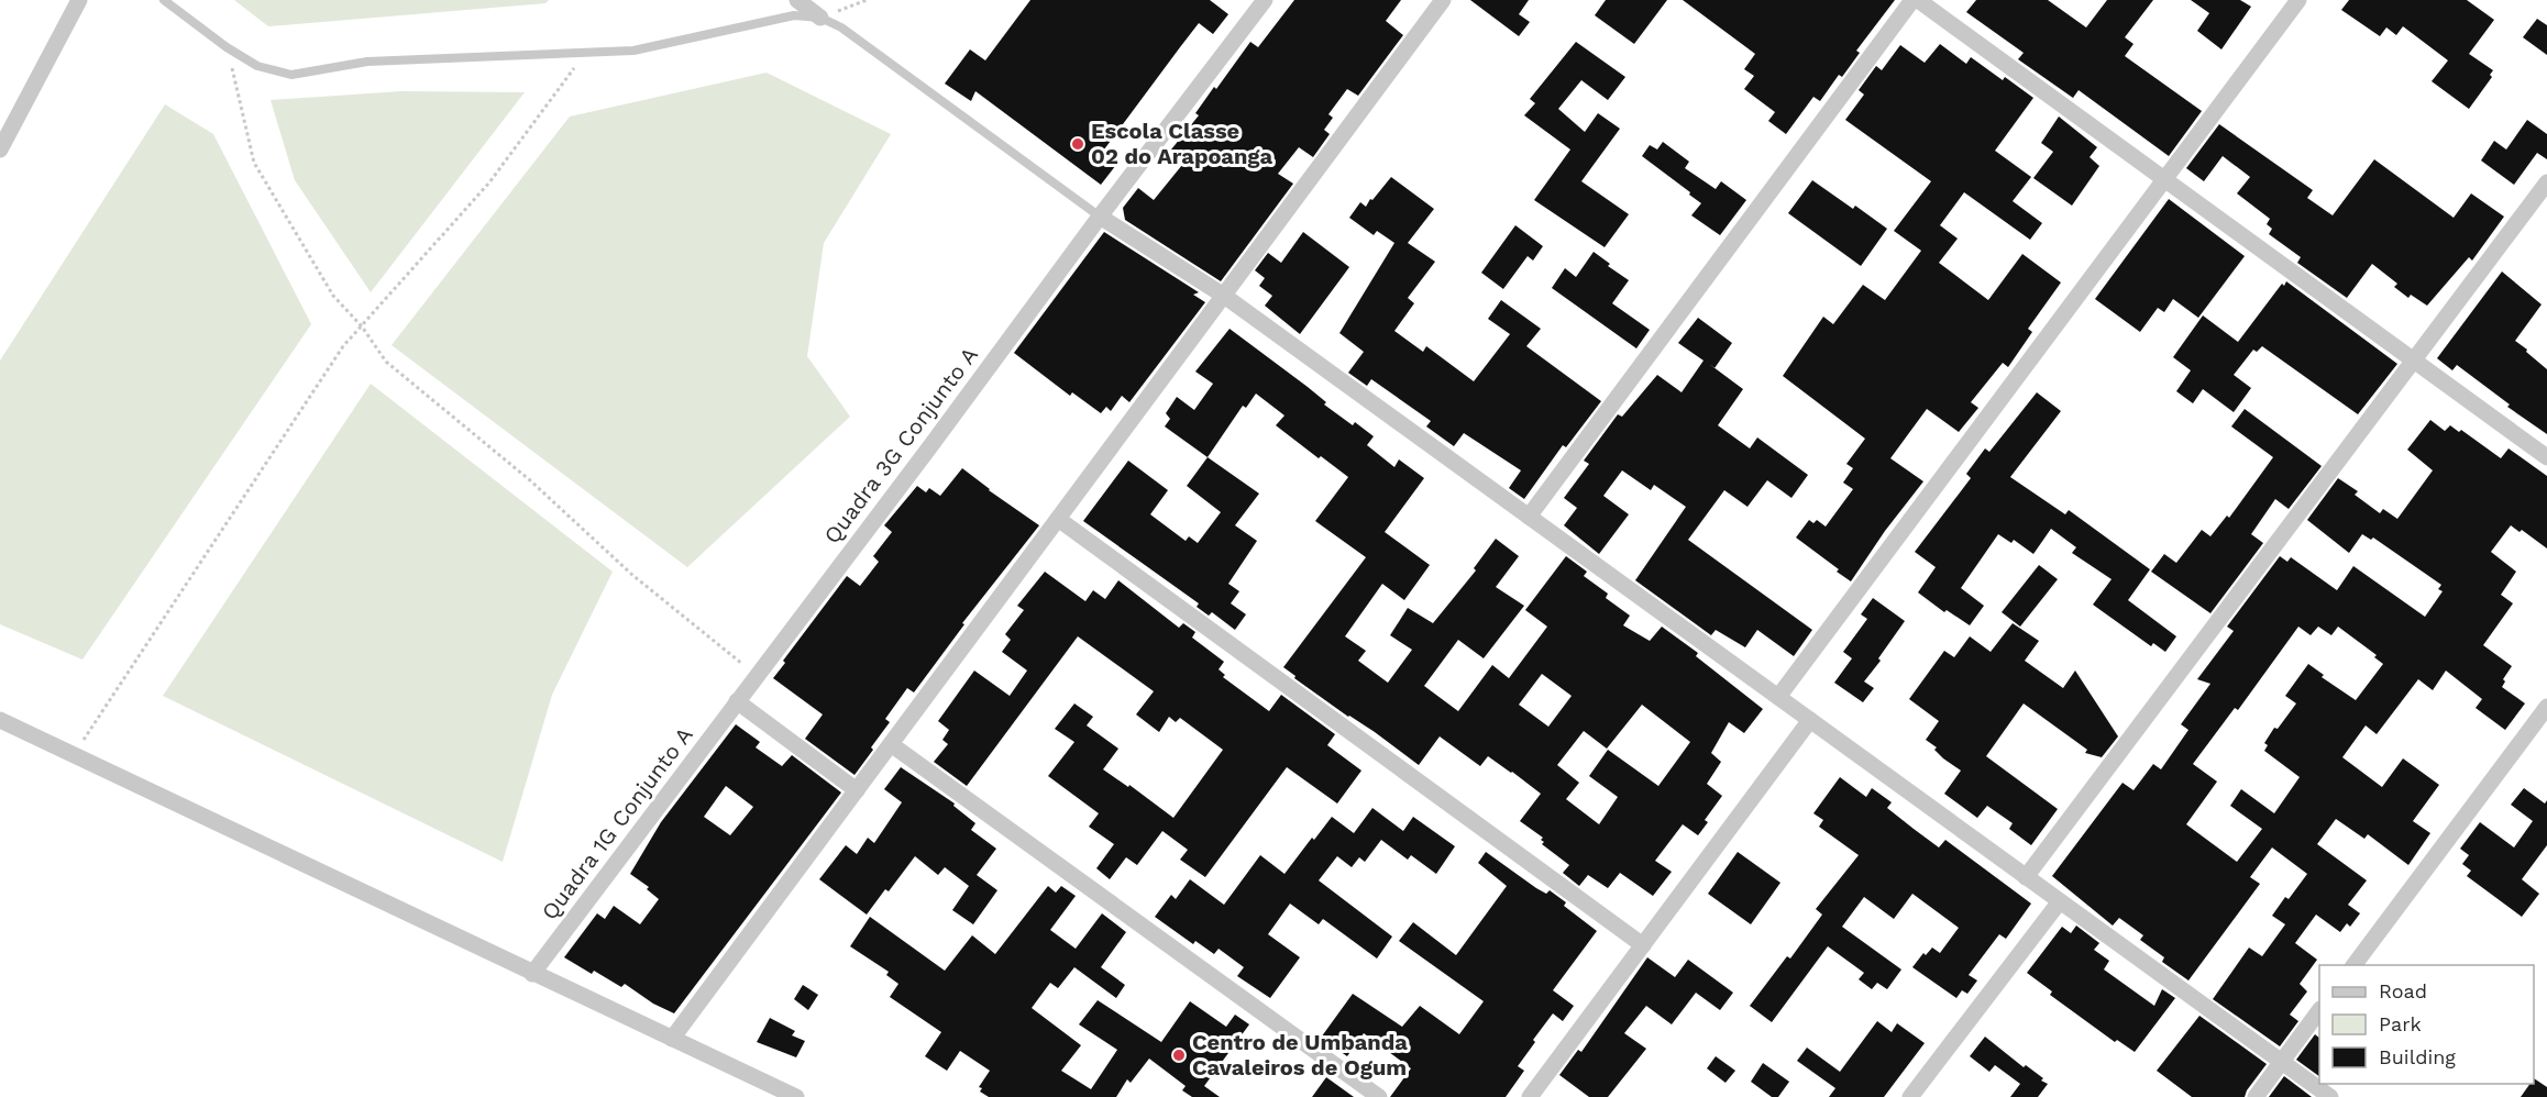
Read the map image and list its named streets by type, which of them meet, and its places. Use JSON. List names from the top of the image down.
{
  "streets": {
    "street": ["Quadra 3G Conjunto A", "Quadra 1G Conjunto A"]
  },
  "crossings": [
    ["Quadra 3G Conjunto A", "Quadra 1G Conjunto A"]
  ],
  "places": ["Escola Classe 02 do Arapoanga", "Centro de Umbanda Cavaleiros de Ogum"],
  "legend": ["Road", "Park", "Building"]
}
